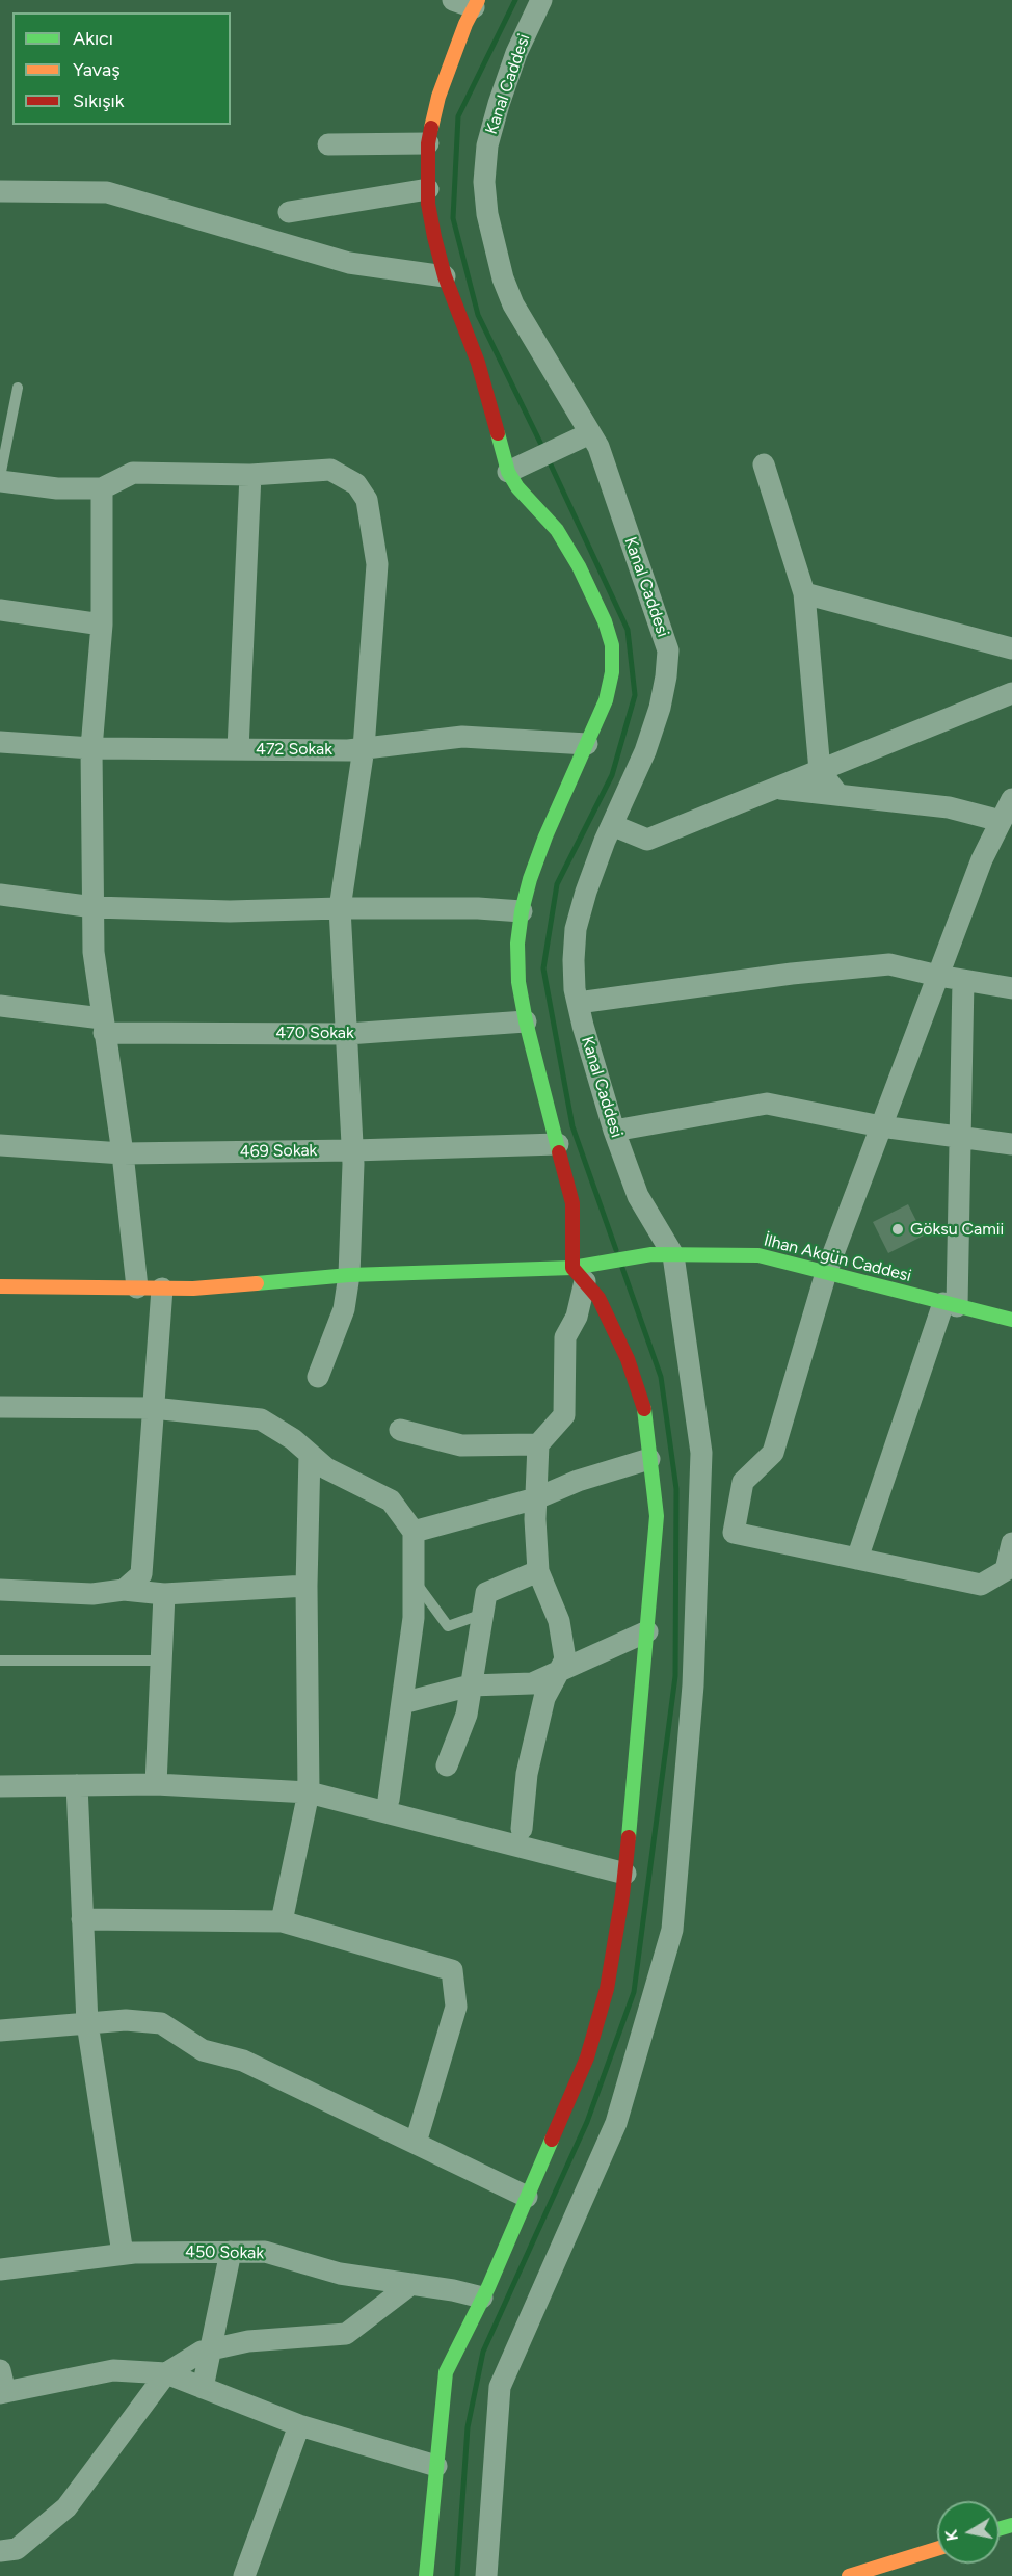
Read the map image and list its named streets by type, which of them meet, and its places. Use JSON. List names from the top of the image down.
{
  "streets": {
    "street": [
      "Kanal Caddesi",
      "472 Sokak",
      "470 Sokak",
      "469 Sokak",
      "İlhan Akgün Caddesi",
      "450 Sokak"
    ]
  },
  "crossings": [
    ["Kanal Caddesi", "İlhan Akgün Caddesi"]
  ],
  "places": ["Göksu Camii"],
  "legend": ["Akıcı", "Yavaş", "Sıkışık"],
  "north": "left"
}
